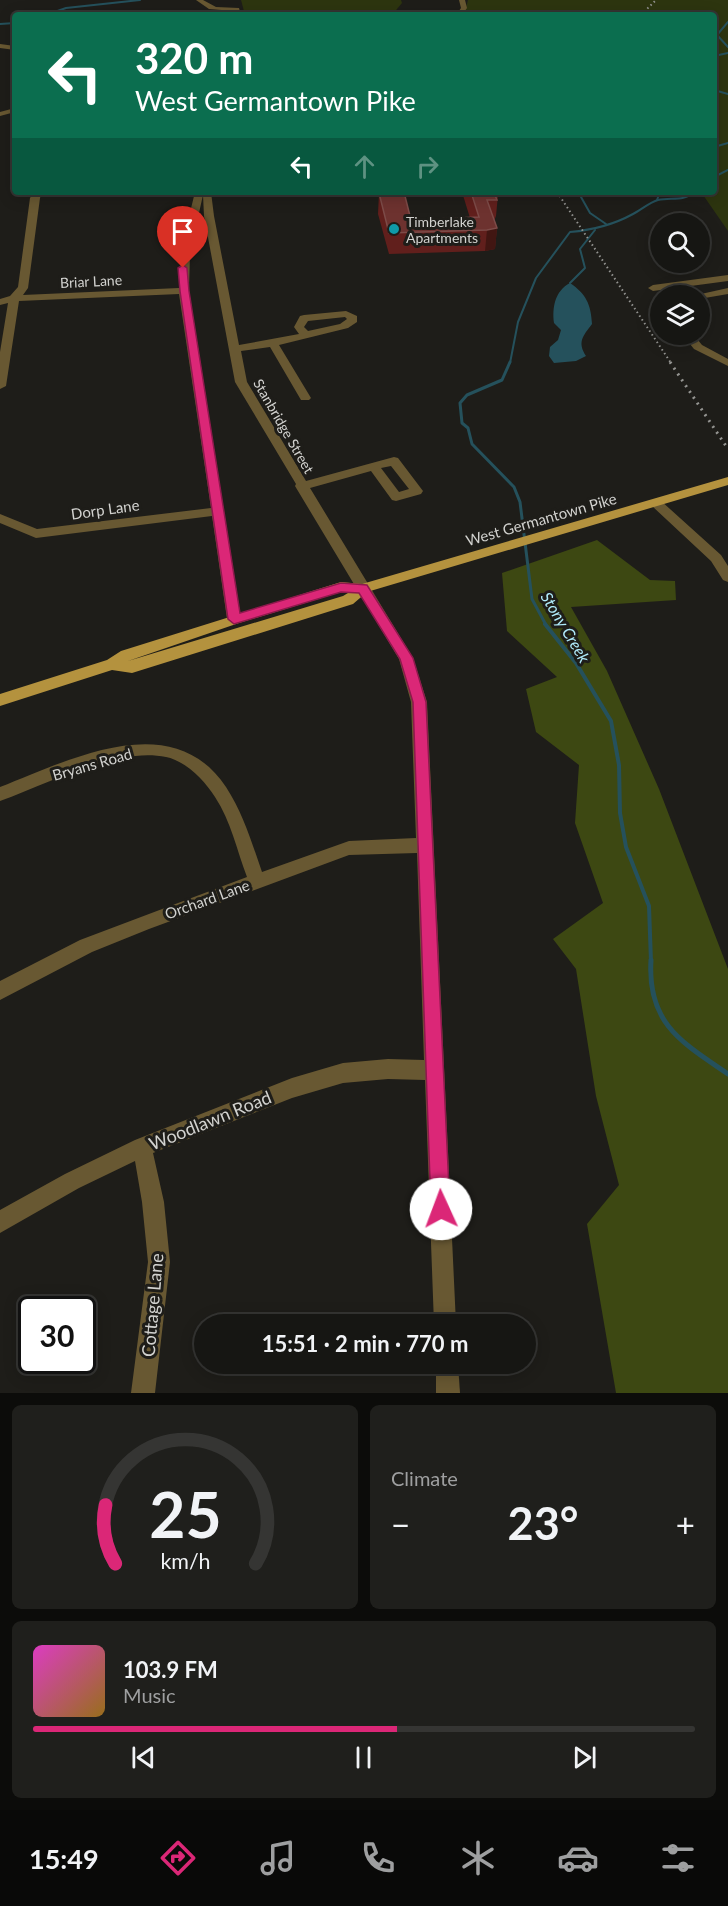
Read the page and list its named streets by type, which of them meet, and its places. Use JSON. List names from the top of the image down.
{
  "streets": {
    "main road": ["West Germantown Pike"],
    "street": [
      "Briar Lane",
      "Stanbridge Street",
      "Dorp Lane",
      "Bryans Road",
      "Orchard Lane",
      "Woodlawn Road",
      "Cottage Lane"
    ]
  },
  "crossings": [
    ["Stanbridge Street", "West Germantown Pike"],
    ["Stanbridge Street", "Orchard Lane"],
    ["Stanbridge Street", "Woodlawn Road"],
    ["Bryans Road", "Orchard Lane"],
    ["Woodlawn Road", "Cottage Lane"]
  ],
  "water": ["Stony Creek"],
  "places": ["Timberlake Apartments"],
  "page": {
    "turn": ["320 m", "West Germantown Pike"],
    "limit": "30",
    "trip": "15:51 · 2 min · 770 m",
    "tile": "Climate",
    "heat": ["−", "23°", "+"],
    "song": ["103.9 FM", "Music"],
    "tabs": "15:49",
    "gauge": ["25", "km/h"]
  }
}
